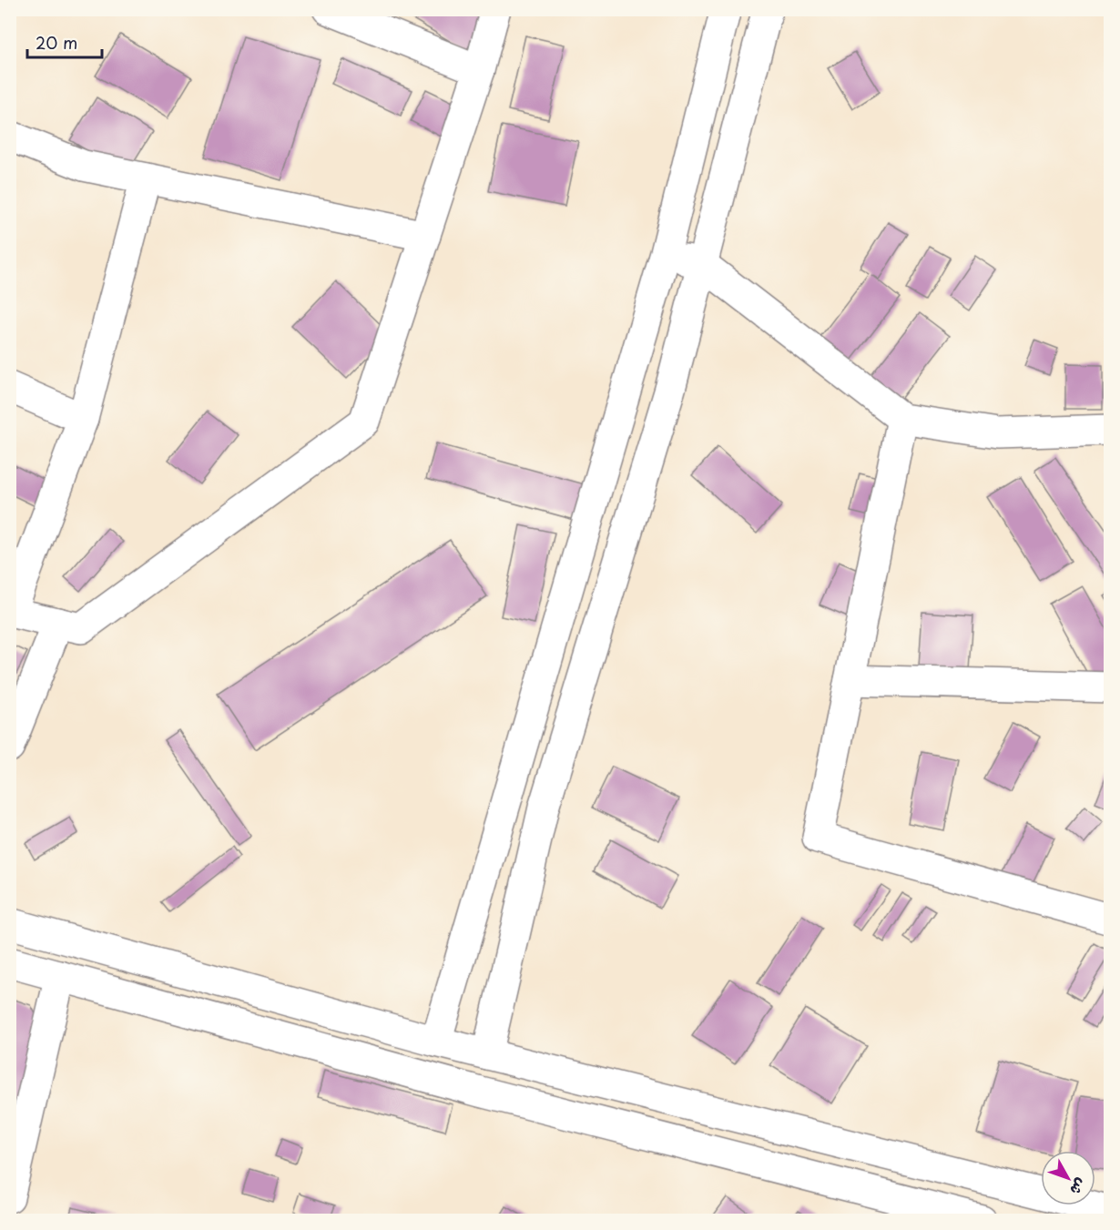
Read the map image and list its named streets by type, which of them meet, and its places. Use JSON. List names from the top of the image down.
{
  "scale_bar": "20 m",
  "north": "bottom right"
}
